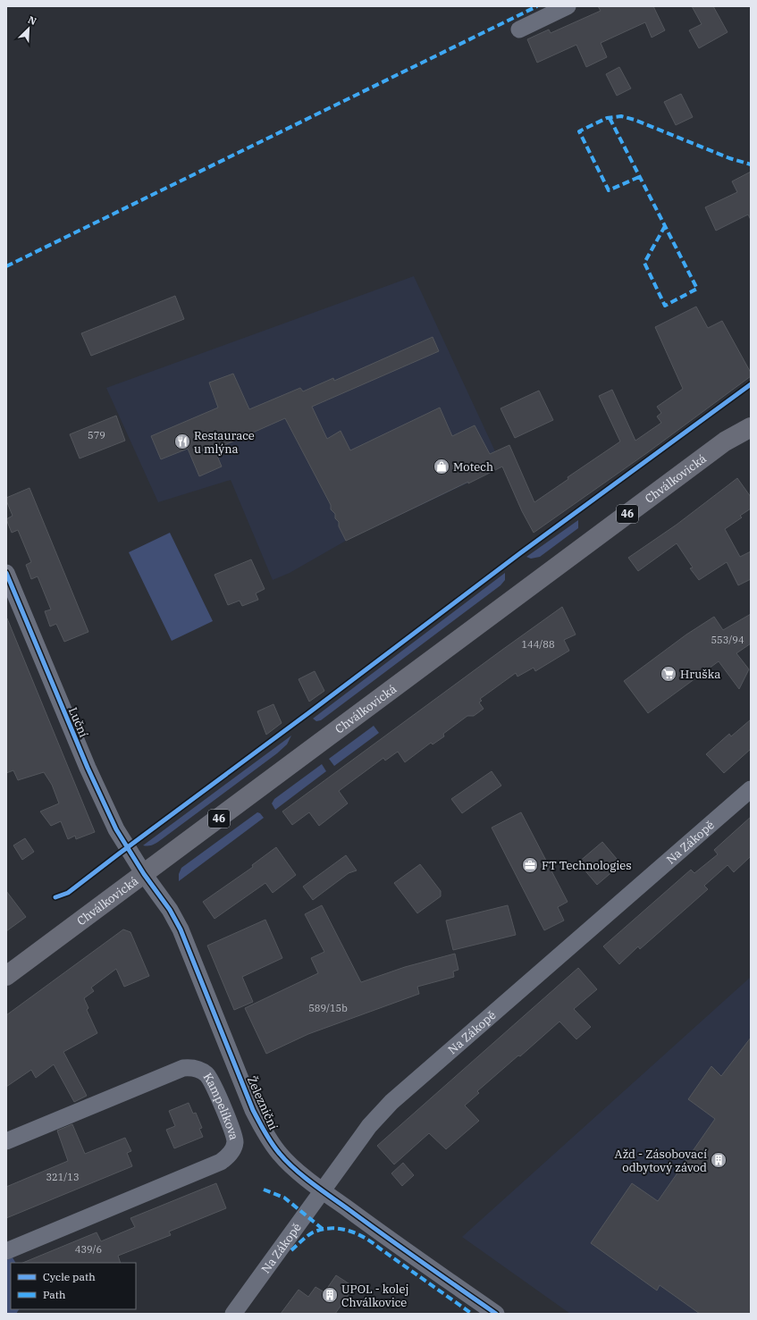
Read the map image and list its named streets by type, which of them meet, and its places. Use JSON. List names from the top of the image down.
{
  "streets": {
    "main road": ["Chválkovická", "46"],
    "street": [
      "Luční",
      "Na Zákopě",
      "Železniční",
      "Kampelíkova"
    ]
  },
  "crossings": [
    ["Chválkovická", "Luční"],
    ["Chválkovická", "Železniční"],
    ["Luční", "Železniční"],
    ["Na Zákopě", "Železniční"]
  ],
  "places": {
    "restaurant": ["Restaurace u mlýna"],
    "shop": ["Motech"],
    "supermarket": ["Hruška"],
    "office": ["FT Technologies"],
    "building": ["Ažd - Zásobovací odbytový závod", "UPOL - kolej Chválkovice"]
  },
  "house_numbers": [
    "579",
    "553/94",
    "144/88",
    "589/15b",
    "321/13",
    "439/6"
  ],
  "legend": ["Cycle path", "Path"],
  "north": "top right"
}
